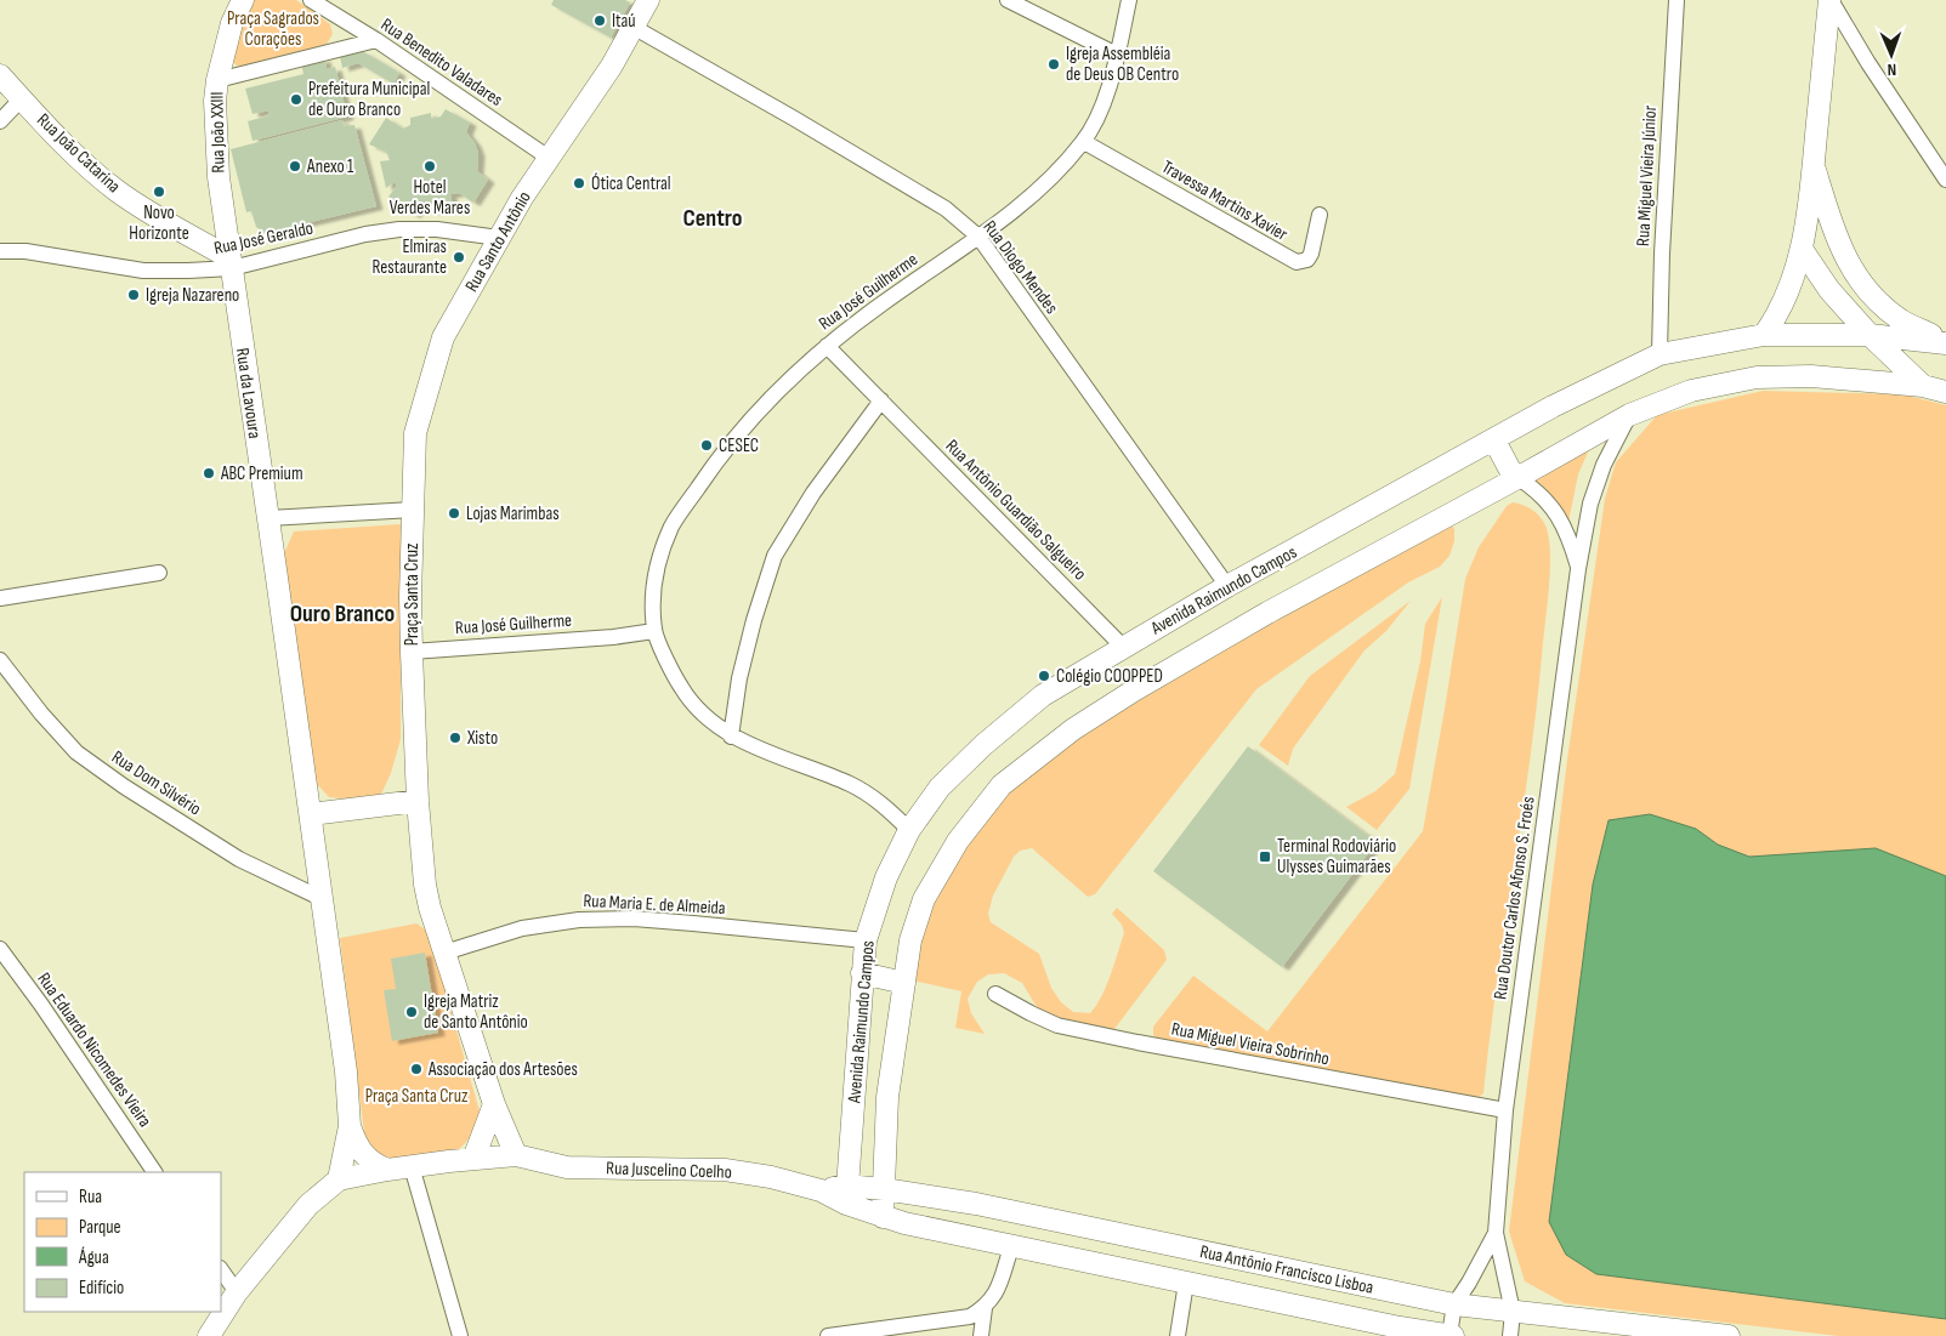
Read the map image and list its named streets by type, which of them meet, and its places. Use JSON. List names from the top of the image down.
{
  "streets": {
    "main road": [
      "Rua João XXIII",
      "Rua João Catarina",
      "Rua Santo Antônio",
      "Rua da Lavoura",
      "Avenida Raimundo Campos",
      "Praça Santa Cruz",
      "Rua Juscelino Coelho",
      "Rua Antônio Francisco Lisboa"
    ],
    "street": [
      "Rua Benedito Valadares",
      "Rua Miguel Vieira Júnior",
      "Travessa Martins Xavier",
      "Rua José Geraldo",
      "Rua Diogo Mendes",
      "Rua José Guilherme",
      "Rua Antônio Guardião Salgueiro",
      "Rua Dom Silvério",
      "Rua Doutor Carlos Afonso S. Froés",
      "Rua Maria E. de Almeida",
      "Rua Miguel Vieira Sobrinho",
      "Rua Eduardo Nicomedes Vieira"
    ]
  },
  "crossings": [
    ["Rua Benedito Valadares", "Rua Santo Antônio"],
    ["Rua João XXIII", "Rua João Catarina"],
    ["Rua João XXIII", "Rua José Geraldo"],
    ["Rua João XXIII", "Rua da Lavoura"],
    ["Rua João Catarina", "Rua José Geraldo"],
    ["Rua João Catarina", "Rua da Lavoura"],
    ["Rua Miguel Vieira Júnior", "Avenida Raimundo Campos"],
    ["Travessa Martins Xavier", "Rua José Guilherme"],
    ["Rua José Geraldo", "Rua Santo Antônio"],
    ["Rua José Geraldo", "Rua da Lavoura"],
    ["Rua Santo Antônio", "Rua Diogo Mendes"],
    ["Rua Santo Antônio", "Praça Santa Cruz"],
    ["Rua Diogo Mendes", "Rua José Guilherme"],
    ["Rua Diogo Mendes", "Avenida Raimundo Campos"],
    ["Rua José Guilherme", "Rua Antônio Guardião Salgueiro"],
    ["Rua José Guilherme", "Avenida Raimundo Campos"],
    ["Rua José Guilherme", "Praça Santa Cruz"],
    ["Rua Antônio Guardião Salgueiro", "Avenida Raimundo Campos"],
    ["Avenida Raimundo Campos", "Rua Doutor Carlos Afonso S. Froés"],
    ["Avenida Raimundo Campos", "Rua Maria E. de Almeida"],
    ["Avenida Raimundo Campos", "Rua Juscelino Coelho"],
    ["Avenida Raimundo Campos", "Rua Antônio Francisco Lisboa"],
    ["Praça Santa Cruz", "Rua Maria E. de Almeida"],
    ["Praça Santa Cruz", "Rua Juscelino Coelho"],
    ["Rua Doutor Carlos Afonso S. Froés", "Rua Miguel Vieira Sobrinho"],
    ["Rua Juscelino Coelho", "Rua Antônio Francisco Lisboa"]
  ],
  "districts": ["Centro", "Ouro Branco"],
  "parks": ["Praça Sagrados Corações", "Praça Santa Cruz"],
  "places": {
    "other": [
      "Itaú",
      "Igreja Assembléia de Deus OB Centro",
      "Prefeitura Municipal de Ouro Branco",
      "Anexo 1",
      "Hotel Verdes Mares",
      "Ótica Central",
      "Novo Horizonte",
      "Elmiras Restaurante",
      "Igreja Nazareno",
      "CESEC",
      "ABC Premium",
      "Lojas Marimbas",
      "Colégio COOPPED",
      "Xisto",
      "Igreja Matriz de Santo Antônio",
      "Associação dos Artesões"
    ],
    "transit": ["Terminal Rodoviário Ulysses Guimarães"]
  },
  "legend": [
    "Rua",
    "Parque",
    "Água",
    "Edifício"
  ],
  "north": "bottom"
}
